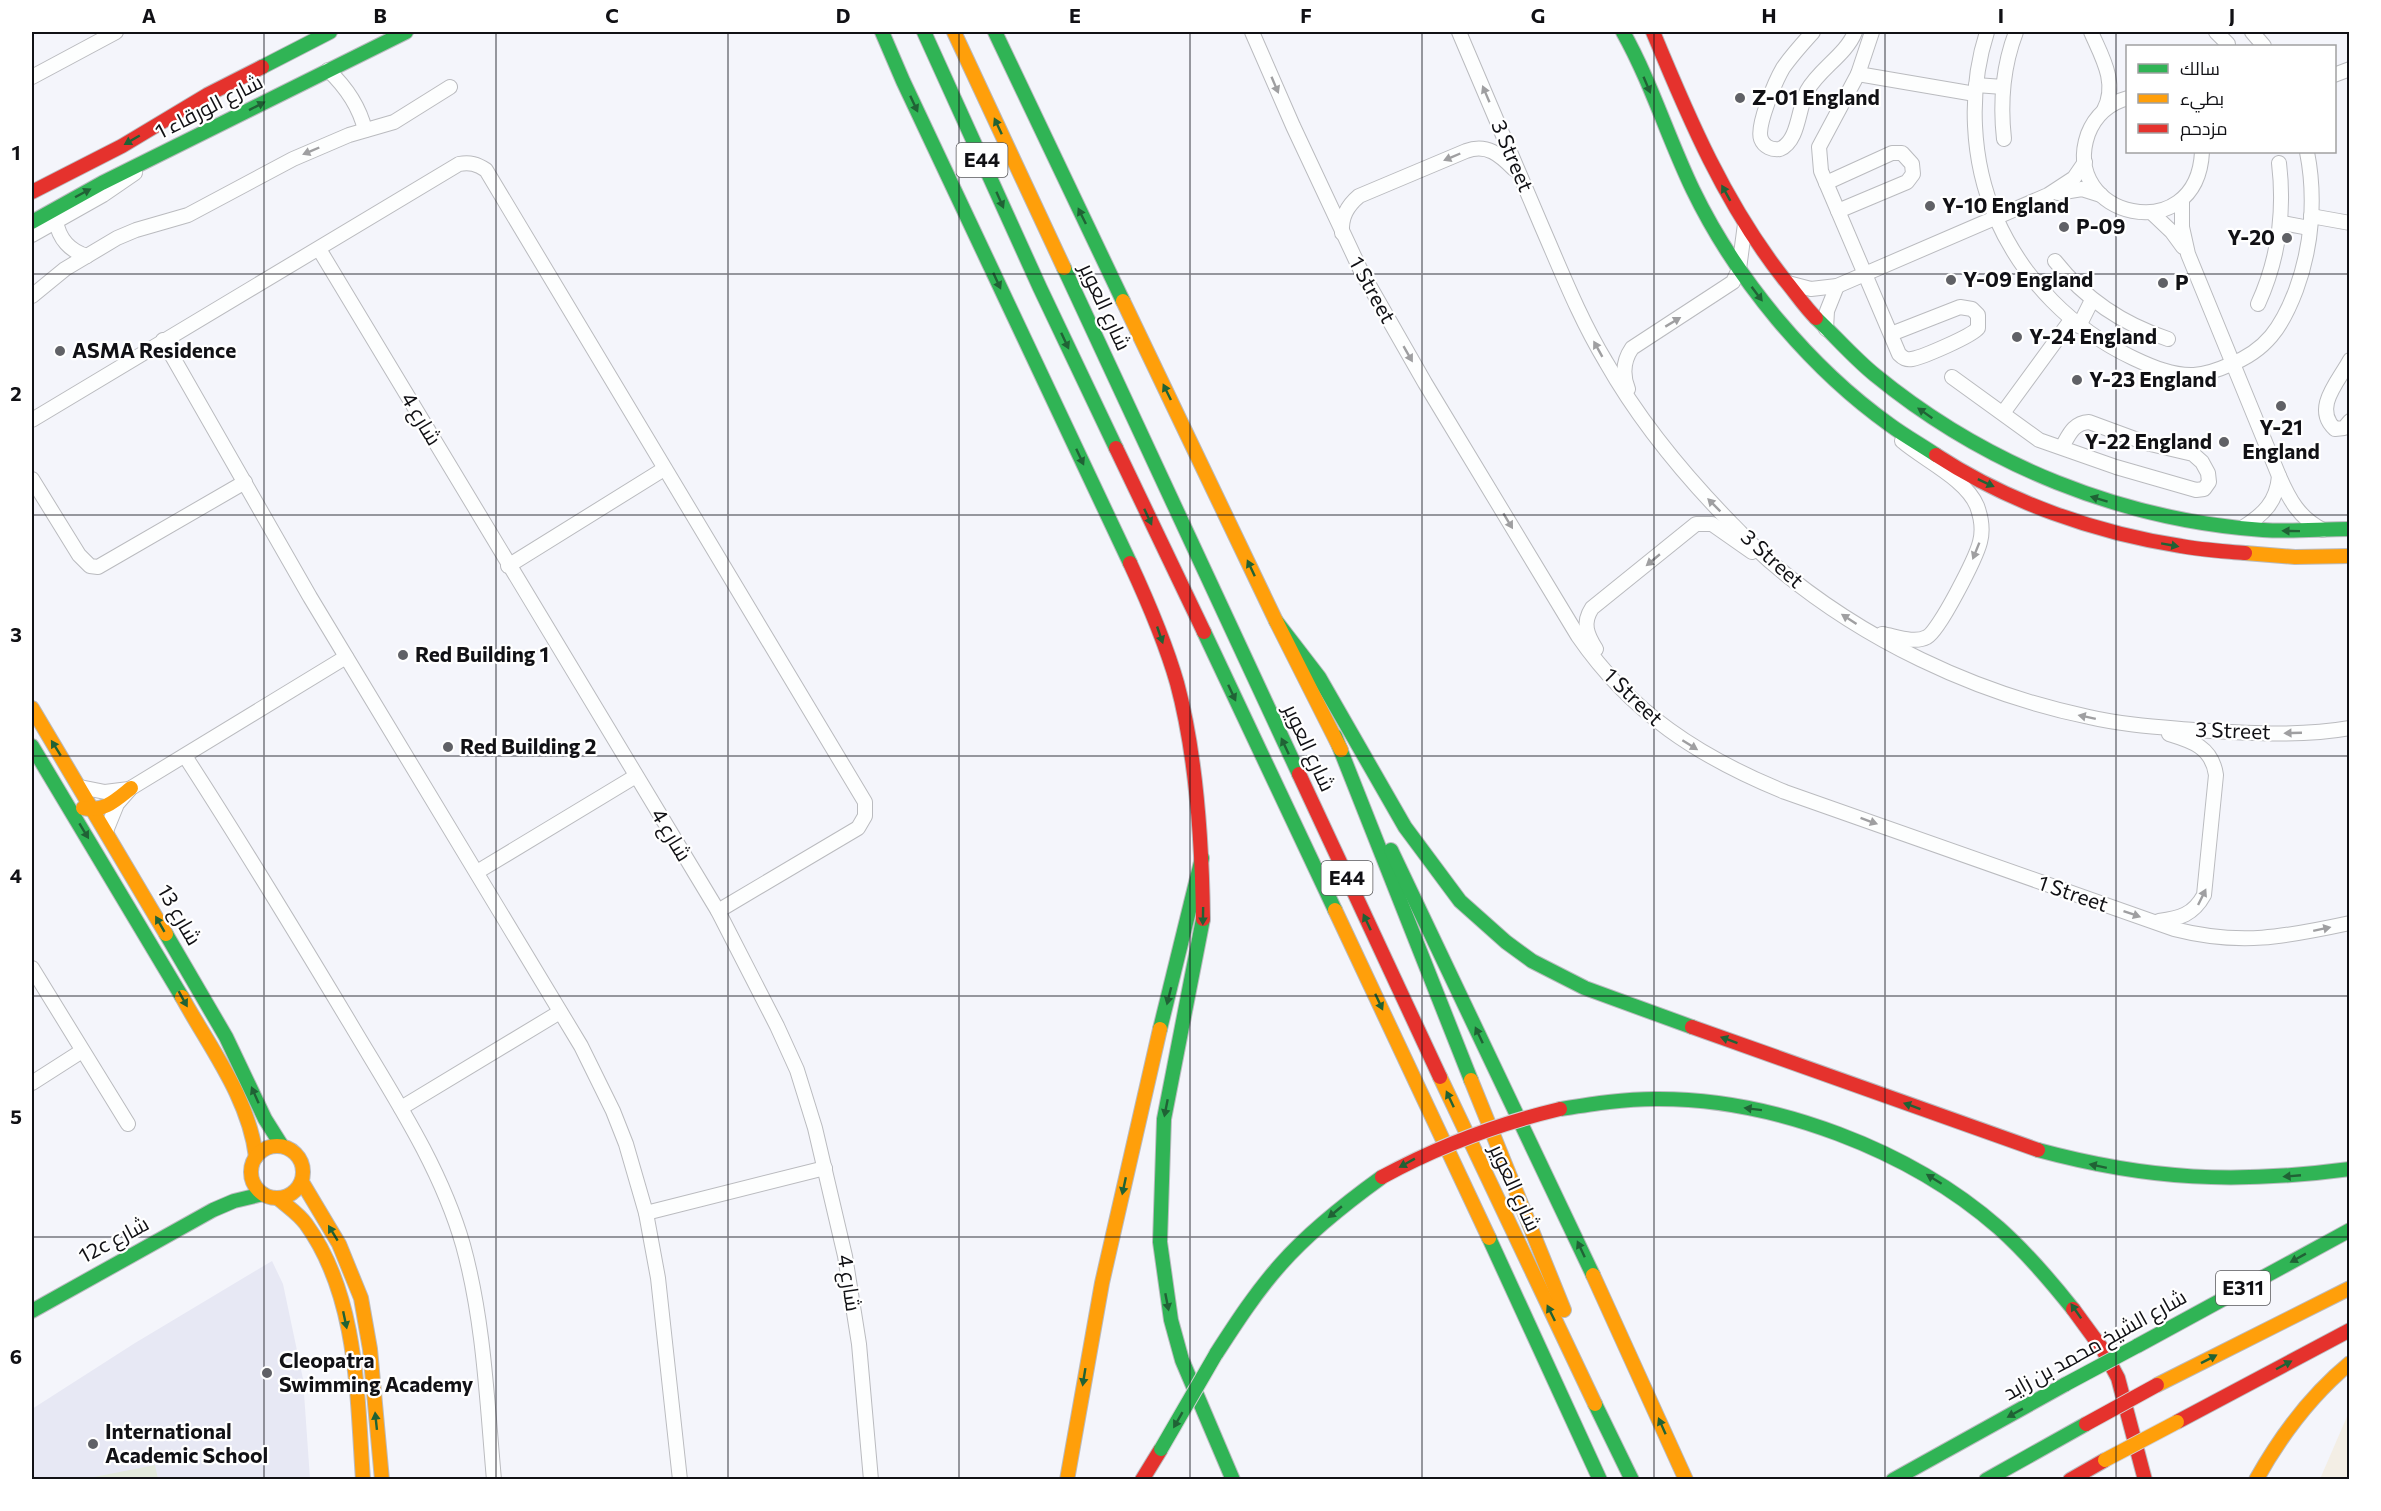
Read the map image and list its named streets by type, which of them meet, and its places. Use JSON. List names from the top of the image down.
{
  "streets": {
    "main road": [
      "شارع الورقاء 1",
      "E44",
      "شارع العوير",
      "شارع 13",
      "12c شارع",
      "E311",
      "شارع الشيخ محمد بن زايد"
    ],
    "street": ["3 Street", "1 Street", "شارع 4"]
  },
  "crossings": [
    ["شارع 13", "12c شارع"]
  ],
  "one_way": ["3 Street", "1 Street"],
  "places": [
    "Z-01 England",
    "Y-10 England",
    "P-09",
    "Y-20",
    "Y-09 England",
    "P",
    "Y-24 England",
    "ASMA Residence",
    "Y-23 England",
    "Y-21 England",
    "Y-22 England",
    "Red Building 1",
    "Red Building 2",
    "Cleopatra Swimming Academy",
    "International Academic School"
  ],
  "legend": ["سالك", "بطيء", "مزدحم"],
  "grid": {
    "columns": [
      "A",
      "B",
      "C",
      "D",
      "E",
      "F",
      "G",
      "H",
      "I",
      "J"
    ],
    "rows": [
      "1",
      "2",
      "3",
      "4",
      "5",
      "6"
    ]
  }
}
